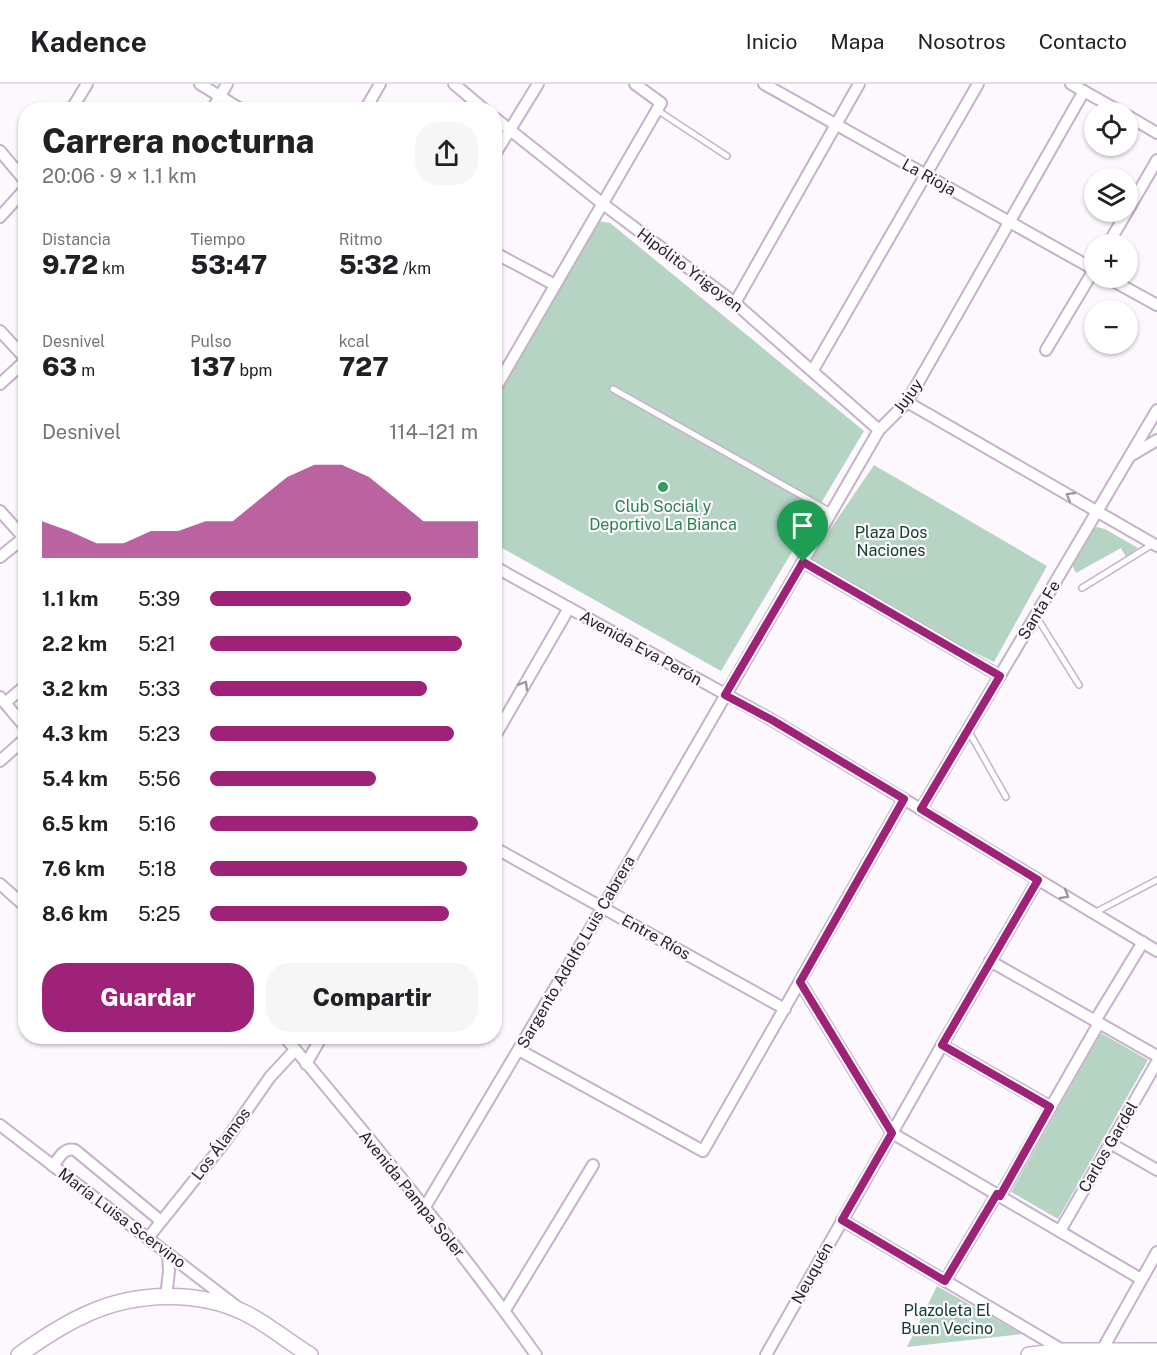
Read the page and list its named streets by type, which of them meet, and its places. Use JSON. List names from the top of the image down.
{
  "streets": {
    "street": [
      "La Rioja",
      "Hipólito Yrigoyen",
      "Jujuy",
      "Santa Fe",
      "Avenida Eva Perón",
      "Entre Ríos",
      "Sargento Adolfo Luis Cabrera",
      "Los Álamos",
      "Carlos Gardel",
      "Avenida Pampa Soler",
      "María Luisa Scervino",
      "Neuquén"
    ]
  },
  "crossings": [
    ["La Rioja", "Jujuy"],
    ["Hipólito Yrigoyen", "Jujuy"],
    ["Jujuy", "Avenida Eva Perón"],
    ["Jujuy", "Sargento Adolfo Luis Cabrera"],
    ["Santa Fe", "Avenida Eva Perón"],
    ["Avenida Eva Perón", "Sargento Adolfo Luis Cabrera"],
    ["Avenida Eva Perón", "Neuquén"],
    ["Entre Ríos", "Sargento Adolfo Luis Cabrera"],
    ["Sargento Adolfo Luis Cabrera", "Avenida Pampa Soler"],
    ["Los Álamos", "Avenida Pampa Soler"],
    ["Los Álamos", "María Luisa Scervino"]
  ],
  "parks": ["Plaza Dos Naciones", "Plazoleta El Buen Vecino"],
  "places": ["Club Social y Deportivo La Bianca"],
  "page": {
    "header": "Kadence",
    "nav": [
      "Inicio",
      "Mapa",
      "Nosotros",
      "Contacto"
    ],
    "map_buttons": ["+", "−"],
    "heading": ["Carrera nocturna", "20:06 · 9 × 1.1 km"],
    "stats": [
      ["Distancia", "9.72 km"],
      ["Tiempo", "53:47"],
      ["Ritmo", "5:32 /km"],
      ["Desnivel", "63 m"],
      ["Pulso", "137 bpm"],
      ["kcal", "727"]
    ],
    "chart": ["Desnivel", "114–121 m"],
    "list": [
      {
        "name": "1.1 km",
        "note": "5:39"
      },
      {
        "name": "2.2 km",
        "note": "5:21"
      },
      {
        "name": "3.2 km",
        "note": "5:33"
      },
      {
        "name": "4.3 km",
        "note": "5:23"
      },
      {
        "name": "5.4 km",
        "note": "5:56"
      },
      {
        "name": "6.5 km",
        "note": "5:16"
      },
      {
        "name": "7.6 km",
        "note": "5:18"
      },
      {
        "name": "8.6 km",
        "note": "5:25"
      }
    ],
    "buttons": ["Guardar", "Compartir"]
  }
}
